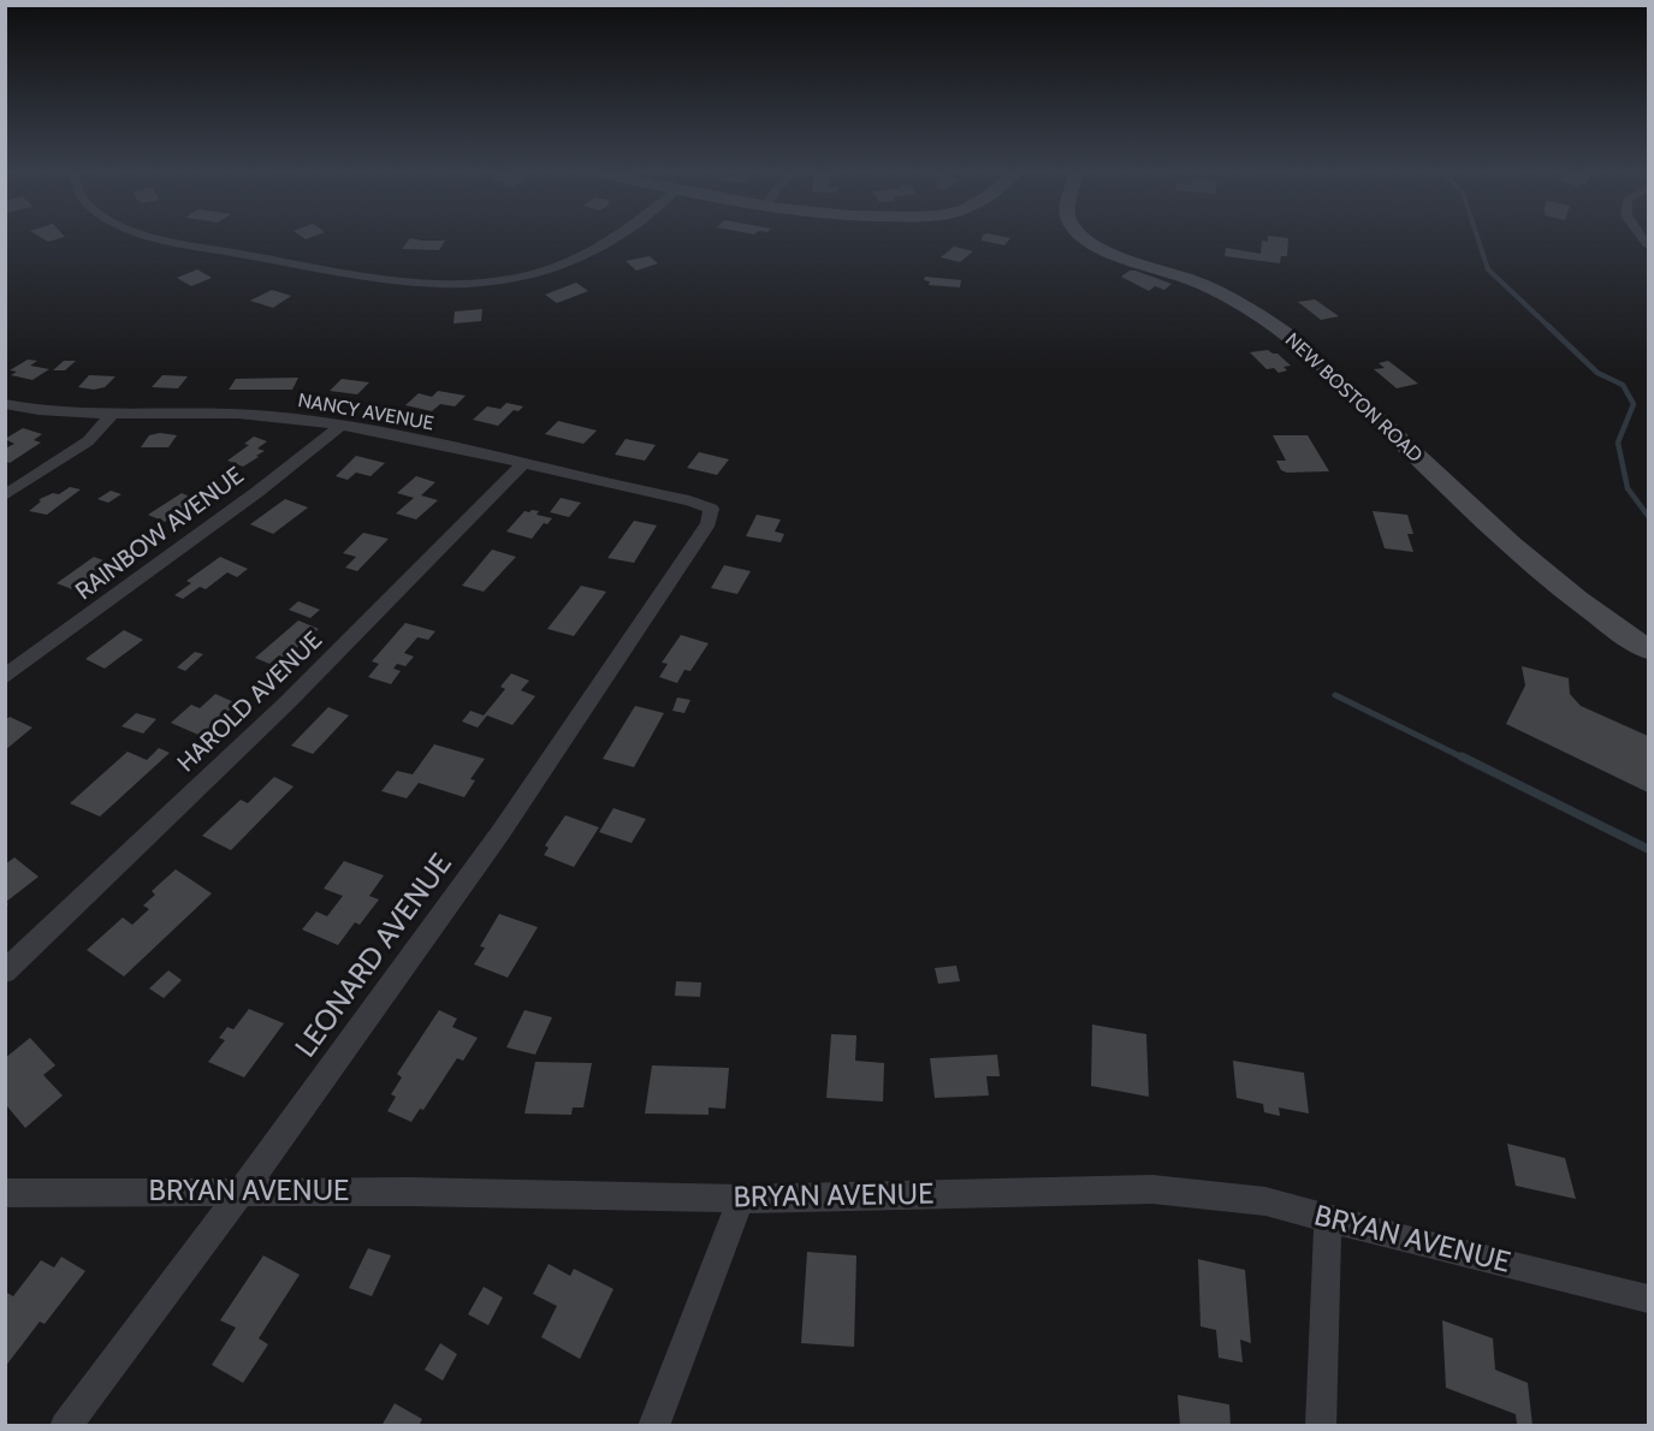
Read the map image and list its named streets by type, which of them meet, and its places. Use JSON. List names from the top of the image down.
{
  "streets": {
    "street": [
      "NEW BOSTON ROAD",
      "NANCY AVENUE",
      "RAINBOW AVENUE",
      "HAROLD AVENUE",
      "LEONARD AVENUE",
      "BRYAN AVENUE"
    ]
  },
  "crossings": [
    ["NANCY AVENUE", "RAINBOW AVENUE"],
    ["NANCY AVENUE", "HAROLD AVENUE"],
    ["NANCY AVENUE", "LEONARD AVENUE"],
    ["LEONARD AVENUE", "BRYAN AVENUE"]
  ]
}
